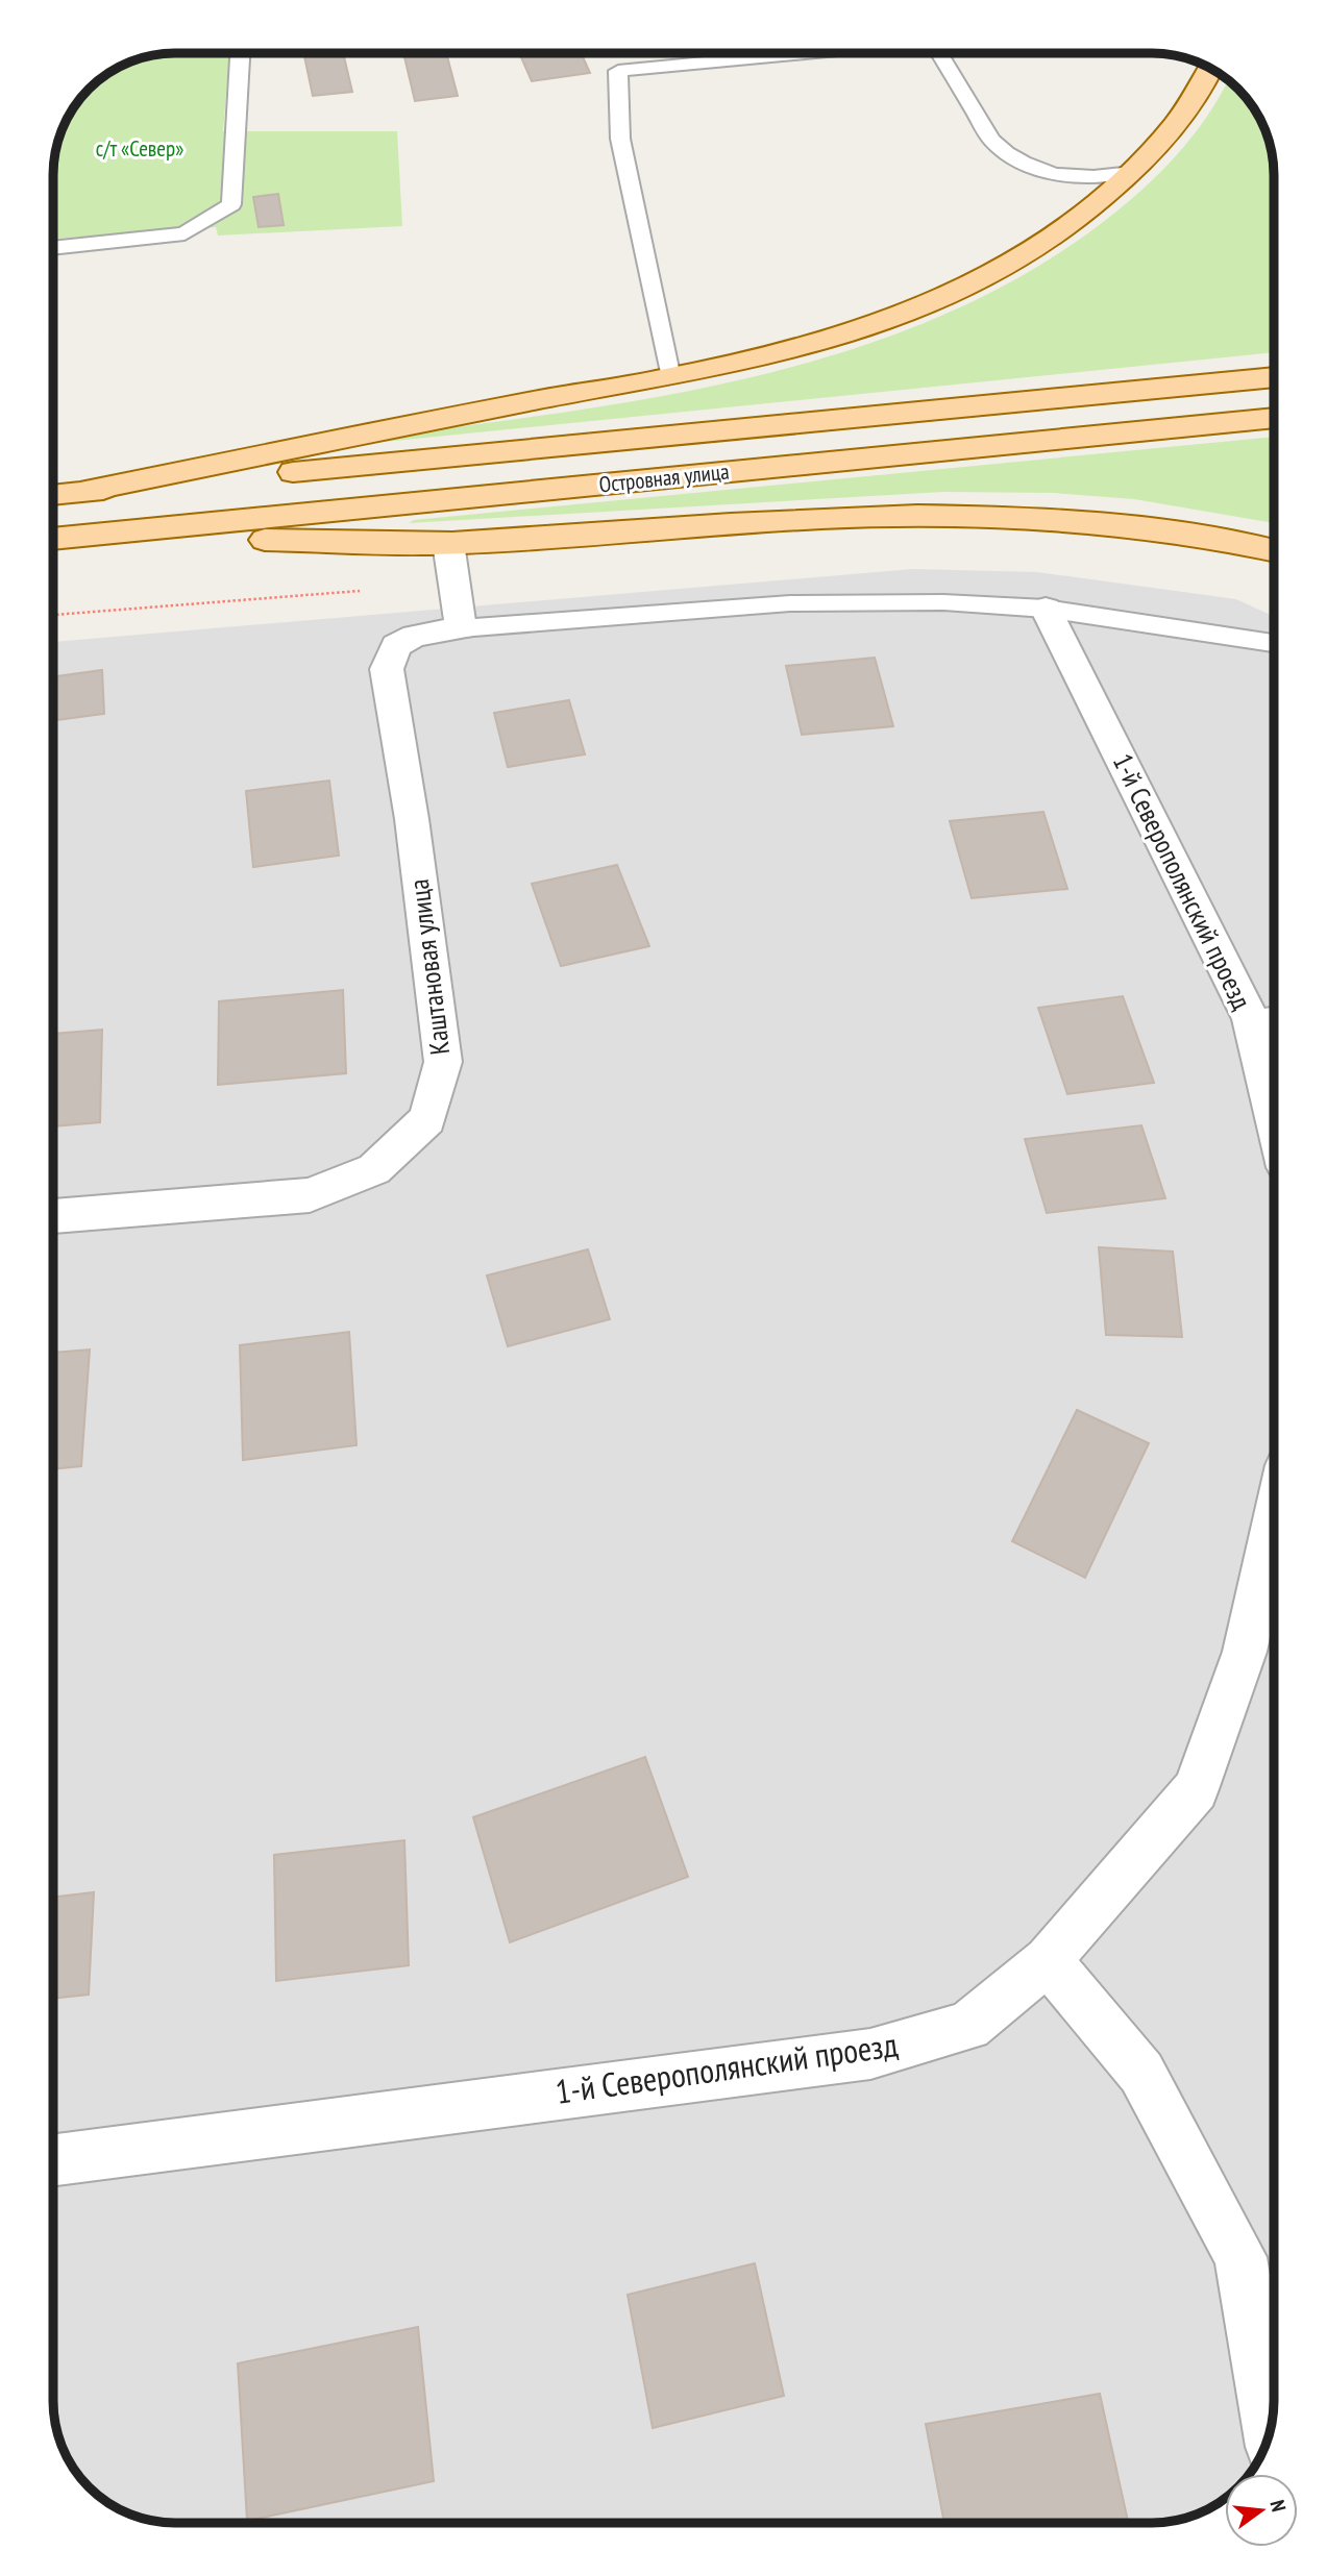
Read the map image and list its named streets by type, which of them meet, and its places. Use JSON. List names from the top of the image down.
{
  "streets": {
    "main road": ["Островная улица"],
    "street": ["1-й Северополянский проезд", "Каштановая улица"]
  },
  "parks": ["с/т «Север»"],
  "north": "right"
}
